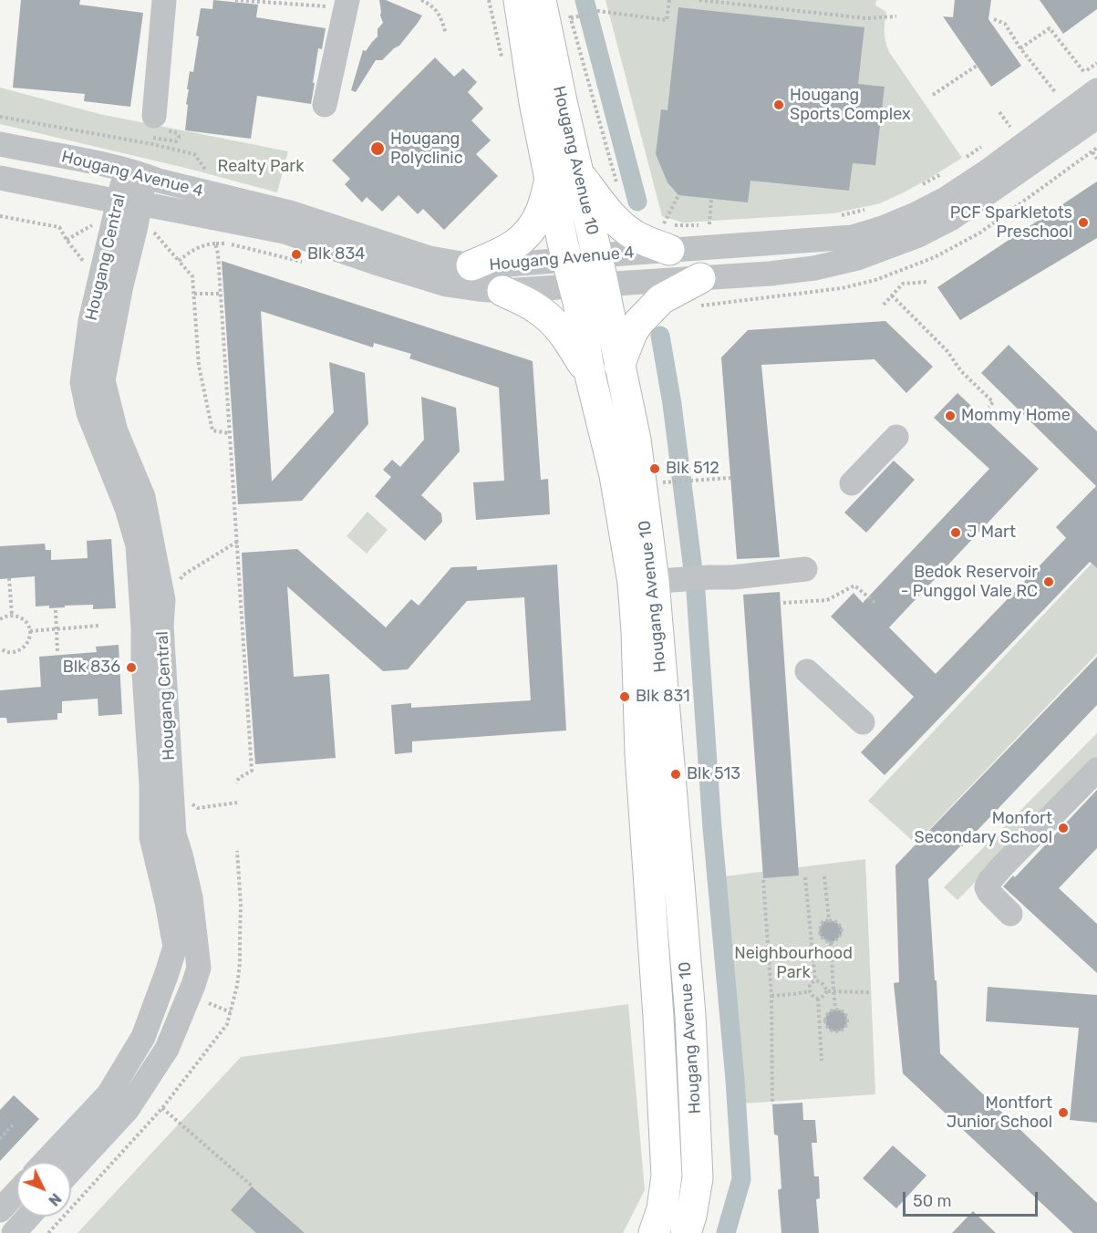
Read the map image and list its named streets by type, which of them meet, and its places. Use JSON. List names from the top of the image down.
{
  "streets": {
    "main road": ["Hougang Avenue 10"],
    "street": ["Hougang Avenue 4", "Hougang Central"]
  },
  "crossings": [
    ["Hougang Avenue 10", "Hougang Avenue 4"],
    ["Hougang Avenue 4", "Hougang Central"]
  ],
  "parks": ["Realty Park", "Neighbourhood Park"],
  "places": [
    "Hougang Sports Complex",
    "Hougang Polyclinic",
    "PCF Sparkletots Preschool",
    "Blk 834",
    "Mommy Home",
    "Blk 512",
    "J Mart",
    "Bedok Reservoir - Punggol Vale RC",
    "Blk 836",
    "Blk 831",
    "Blk 513",
    "Monfort Secondary School",
    "Montfort Junior School"
  ],
  "scale_bar": "50 m",
  "north": "bottom right"
}
